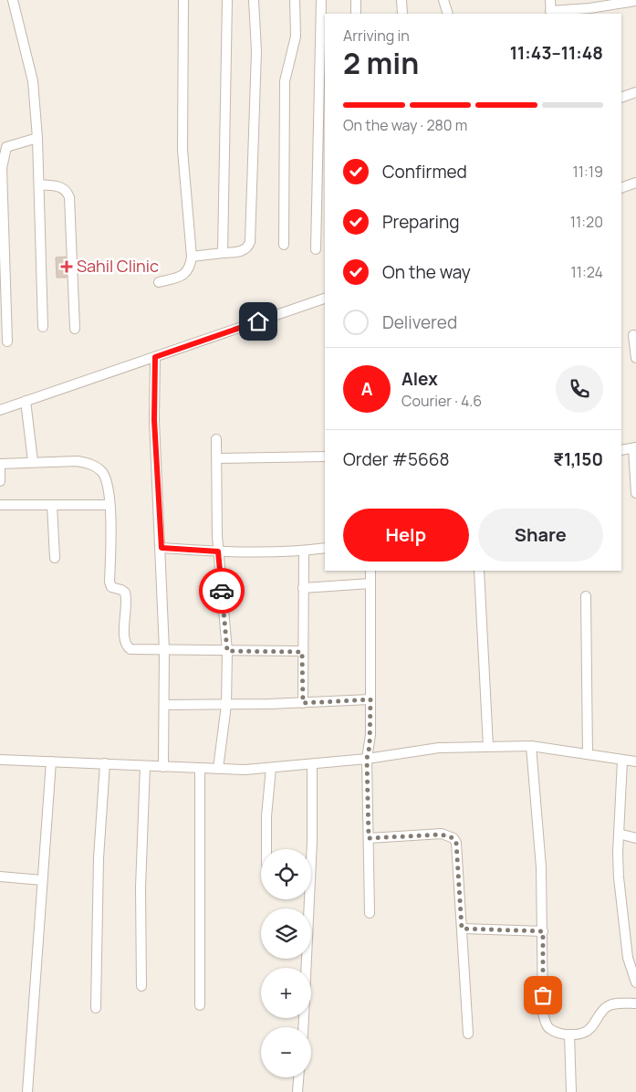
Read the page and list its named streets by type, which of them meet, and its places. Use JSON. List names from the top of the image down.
{
  "places": {
    "health": ["Sahil Clinic"]
  },
  "page": {
    "heading": ["2 min", "Arriving in", "11:43–11:48"],
    "panel": [
      "Alex",
      "Courier · 4.6",
      "Order #5668",
      "₹1,150"
    ],
    "bar": "On the way · 280 m",
    "list": [
      ["Confirmed", "11:19"],
      ["Preparing", "11:20"],
      ["On the way", "11:24"],
      "Delivered"
    ],
    "round": "A",
    "buttons": ["Help", "Share"],
    "map_buttons": ["+", "−"]
  }
}
